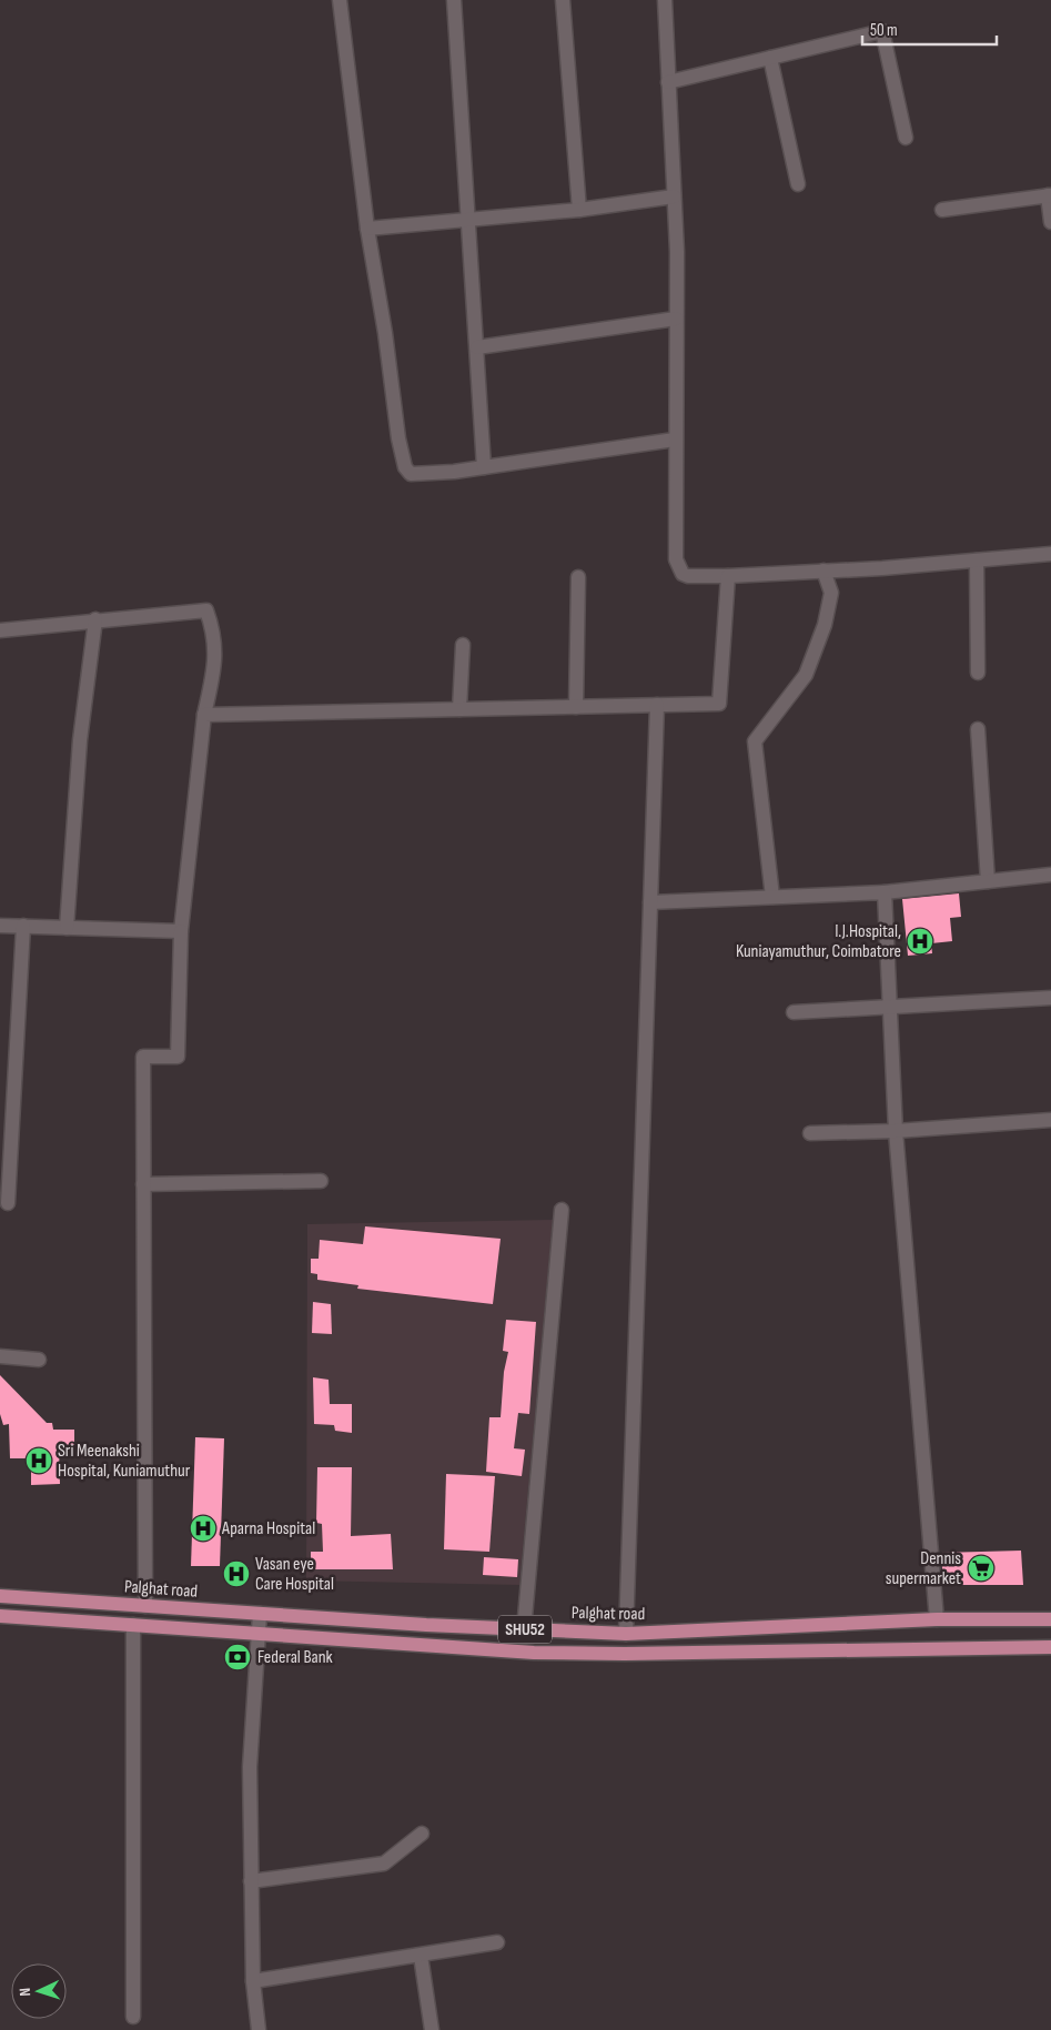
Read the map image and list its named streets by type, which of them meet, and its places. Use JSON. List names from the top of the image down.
{
  "streets": {
    "main road": ["Palghat road", "SHU52"]
  },
  "places": {
    "hospital": [
      "I.J.Hospital, Kuniayamuthur, Coimbatore",
      "Sri Meenakshi Hospital, Kuniamuthur",
      "Aparna Hospital",
      "Vasan eye Care Hospital"
    ],
    "supermarket": ["Dennis supermarket"],
    "bank": ["Federal Bank"]
  },
  "scale_bar": "50 m",
  "north": "left"
}
